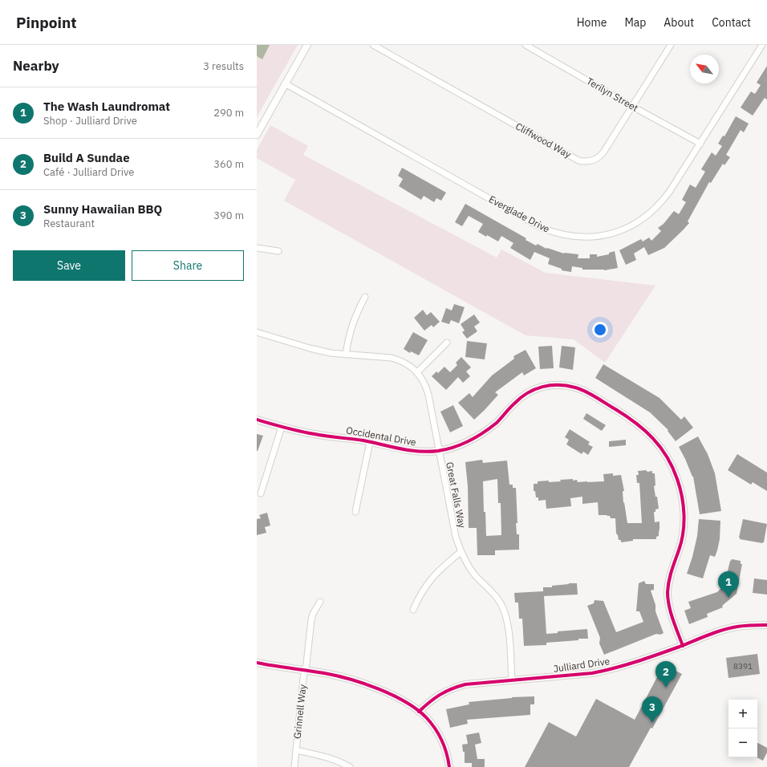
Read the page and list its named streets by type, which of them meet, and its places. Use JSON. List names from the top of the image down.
{
  "streets": {
    "street": [
      "Terilyn Street",
      "Cliffwood Way",
      "Everglade Drive",
      "Occidental Drive",
      "Great Falls Way",
      "Julliard Drive",
      "Grinnell Way"
    ]
  },
  "crossings": [
    ["Terilyn Street", "Cliffwood Way"],
    ["Terilyn Street", "Everglade Drive"],
    ["Occidental Drive", "Great Falls Way"],
    ["Occidental Drive", "Julliard Drive"],
    ["Great Falls Way", "Julliard Drive"]
  ],
  "house_numbers": ["8391"],
  "north": "top left",
  "page": {
    "header": "Pinpoint",
    "nav": [
      "Home",
      "Map",
      "About",
      "Contact"
    ],
    "heading": ["Nearby", "3 results"],
    "list": [
      {
        "mark": "1",
        "name": "The Wash Laundromat",
        "note": "Shop · Julliard Drive",
        "value": "290 m"
      },
      {
        "mark": "2",
        "name": "Build A Sundae",
        "note": "Café · Julliard Drive",
        "value": "360 m"
      },
      {
        "mark": "3",
        "name": "Sunny Hawaiian BBQ",
        "note": "Restaurant",
        "value": "390 m"
      }
    ],
    "buttons": ["Save", "Share"],
    "pins": ["1", "2", "3"],
    "map_buttons": ["+", "−"]
  }
}
